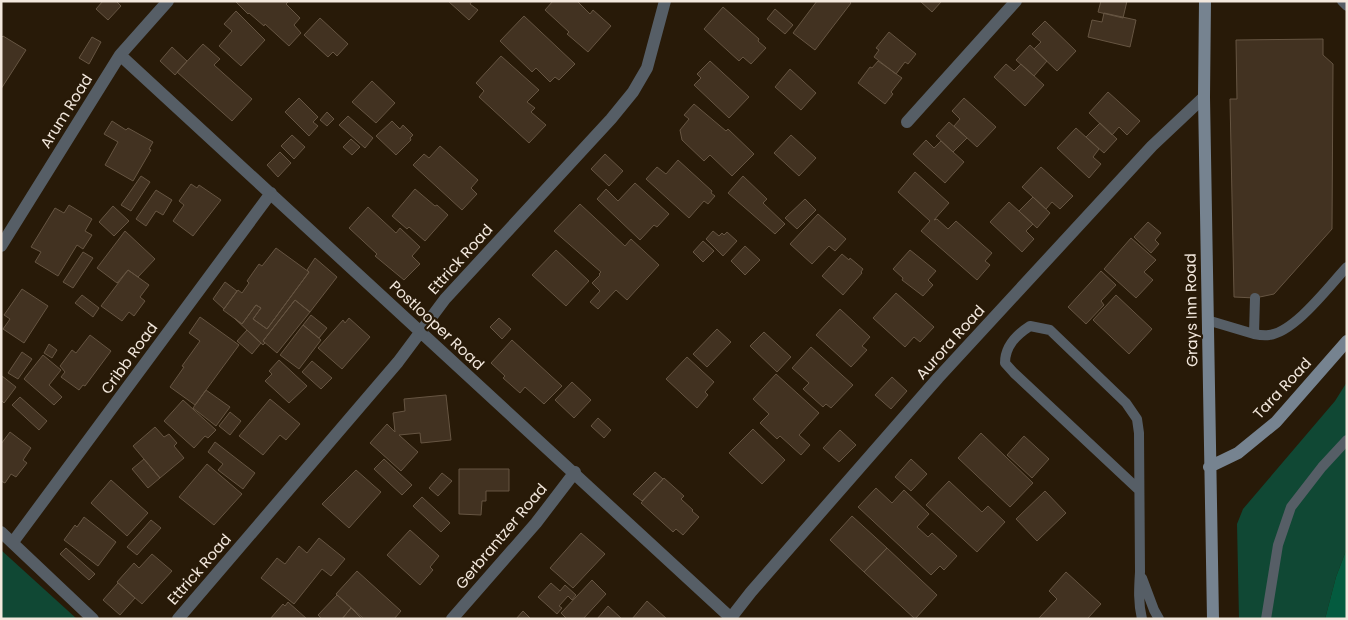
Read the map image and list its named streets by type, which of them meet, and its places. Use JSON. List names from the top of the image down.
{
  "streets": {
    "street": [
      "Arum Road",
      "Ettrick Road",
      "Grays Inn Road",
      "Postlooper Road",
      "Aurora Road",
      "Cribb Road",
      "Tara Road",
      "Gerbrantzer Road"
    ]
  },
  "crossings": [
    ["Arum Road", "Postlooper Road"],
    ["Ettrick Road", "Postlooper Road"],
    ["Grays Inn Road", "Aurora Road"],
    ["Grays Inn Road", "Tara Road"],
    ["Postlooper Road", "Aurora Road"],
    ["Postlooper Road", "Cribb Road"],
    ["Postlooper Road", "Gerbrantzer Road"]
  ]
}
